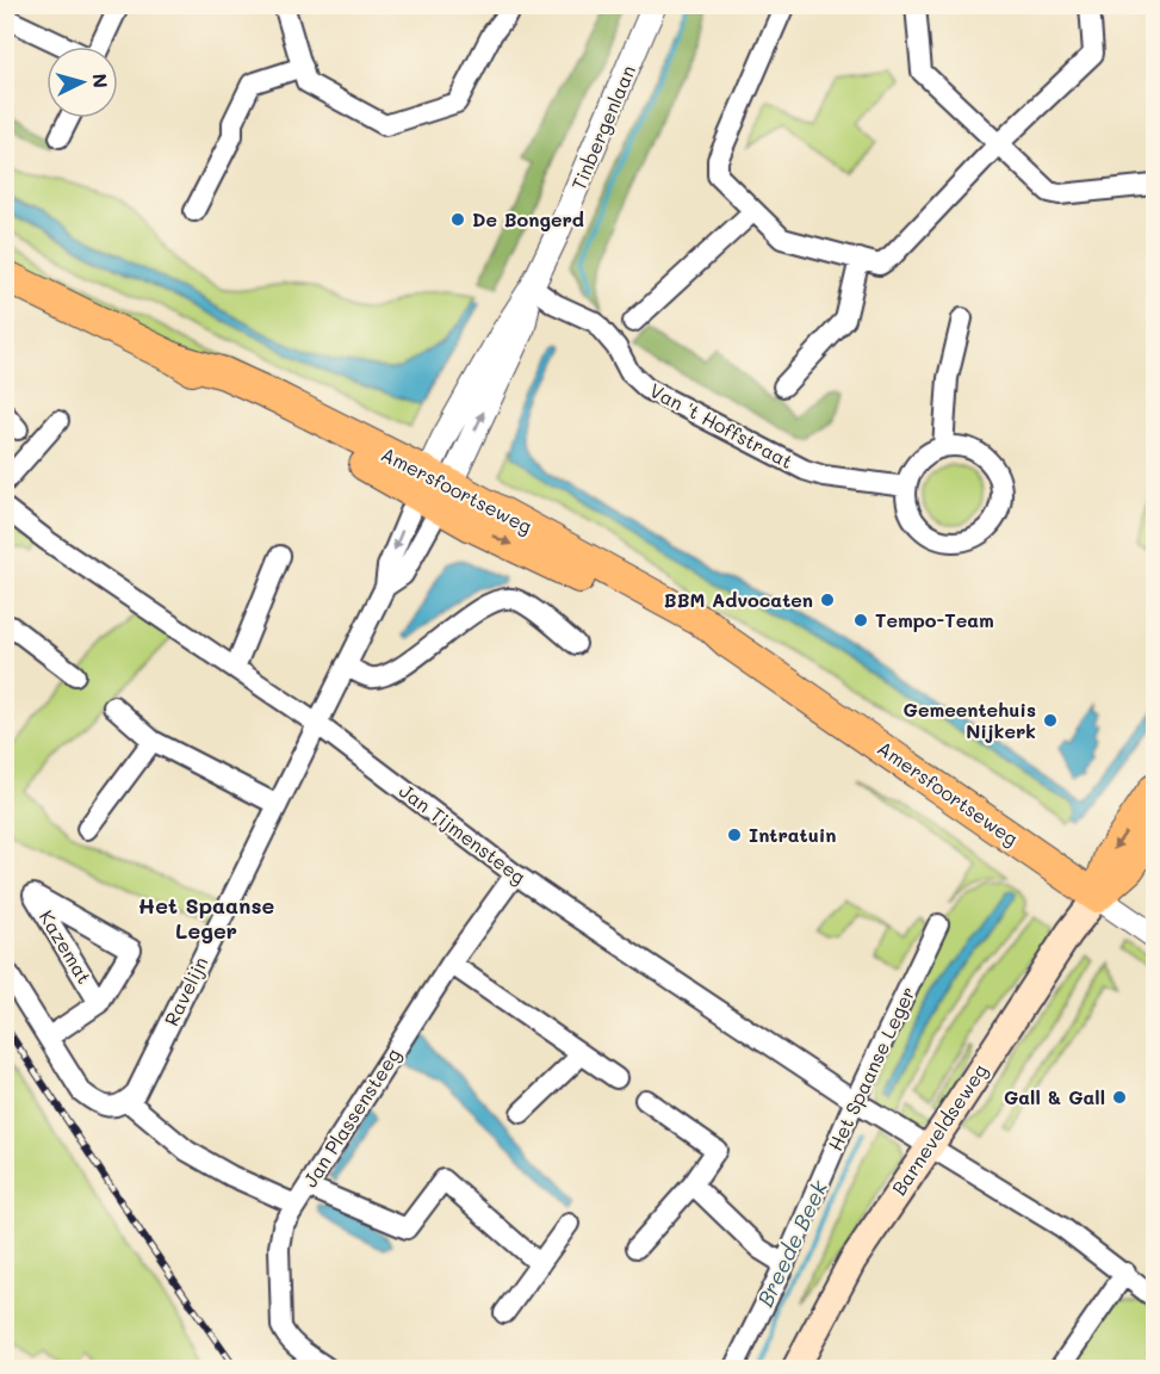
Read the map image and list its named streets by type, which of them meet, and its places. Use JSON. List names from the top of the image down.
{
  "streets": {
    "main road": ["Amersfoortseweg", "Barneveldseweg"],
    "street": [
      "Tinbergenlaan",
      "Van 't Hoffstraat",
      "Jan Tijmensteeg",
      "Kazemat",
      "Ravelijn",
      "Het Spaanse Leger",
      "Jan Plassensteeg"
    ]
  },
  "crossings": [
    ["Tinbergenlaan", "Van 't Hoffstraat"],
    ["Tinbergenlaan", "Amersfoortseweg"],
    ["Tinbergenlaan", "Ravelijn"],
    ["Amersfoortseweg", "Ravelijn"],
    ["Amersfoortseweg", "Barneveldseweg"],
    ["Jan Tijmensteeg", "Ravelijn"],
    ["Jan Tijmensteeg", "Het Spaanse Leger"],
    ["Jan Tijmensteeg", "Jan Plassensteeg"],
    ["Jan Tijmensteeg", "Barneveldseweg"]
  ],
  "districts": ["Het Spaanse Leger"],
  "water": ["Breede Beek"],
  "places": [
    "De Bongerd",
    "BBM Advocaten",
    "Tempo-Team",
    "Gemeentehuis Nijkerk",
    "Intratuin",
    "Gall & Gall"
  ],
  "north": "right"
}
